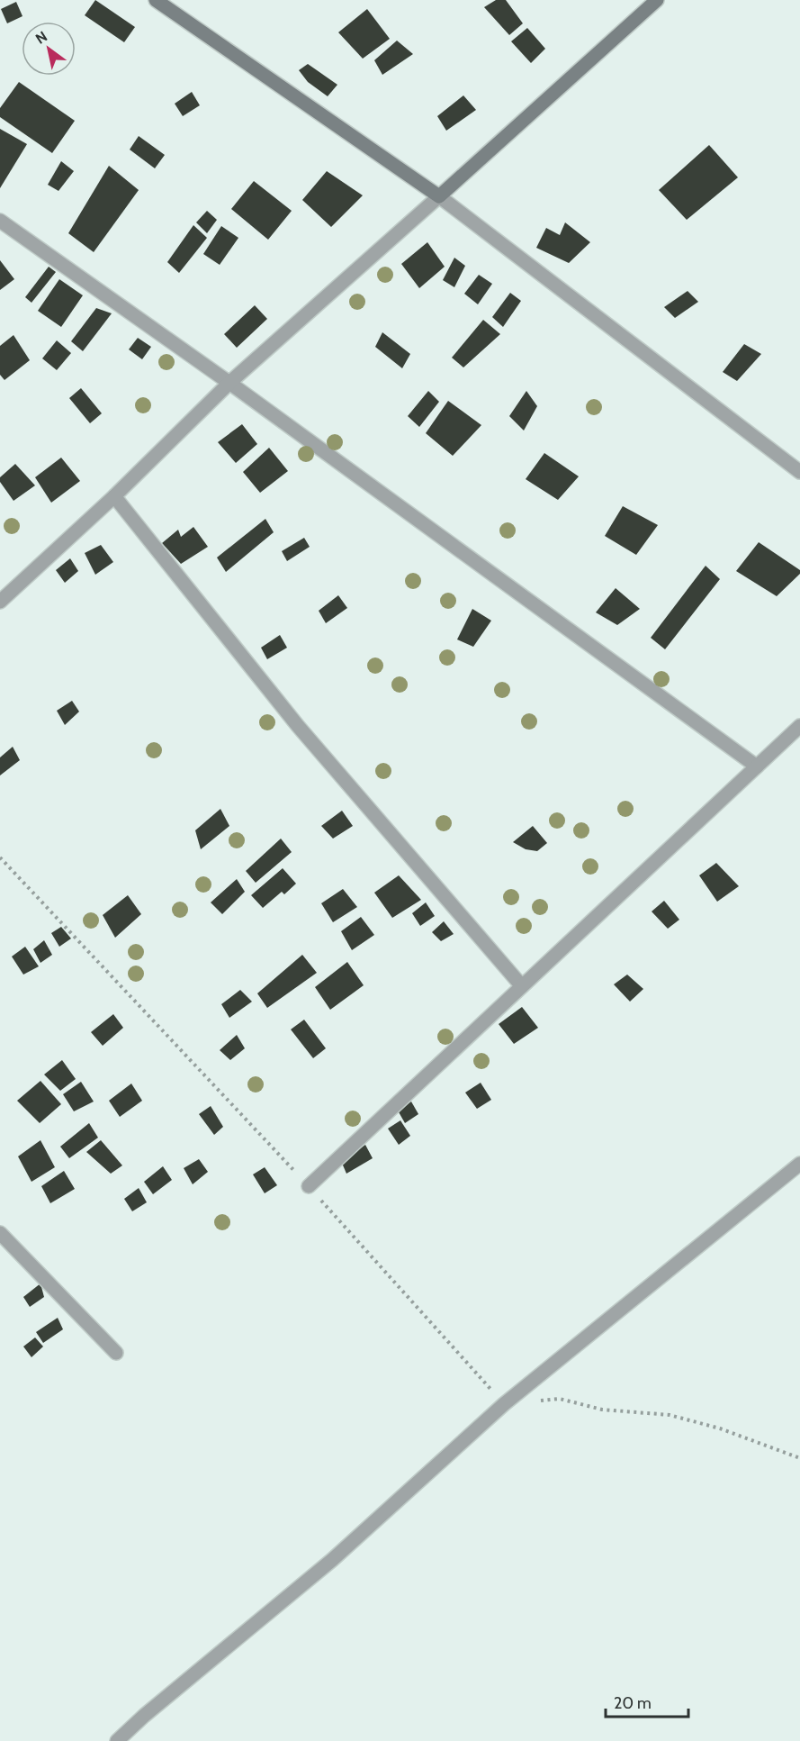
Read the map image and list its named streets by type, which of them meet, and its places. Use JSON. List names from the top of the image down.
{
  "scale_bar": "20 m",
  "north": "top left"
}
